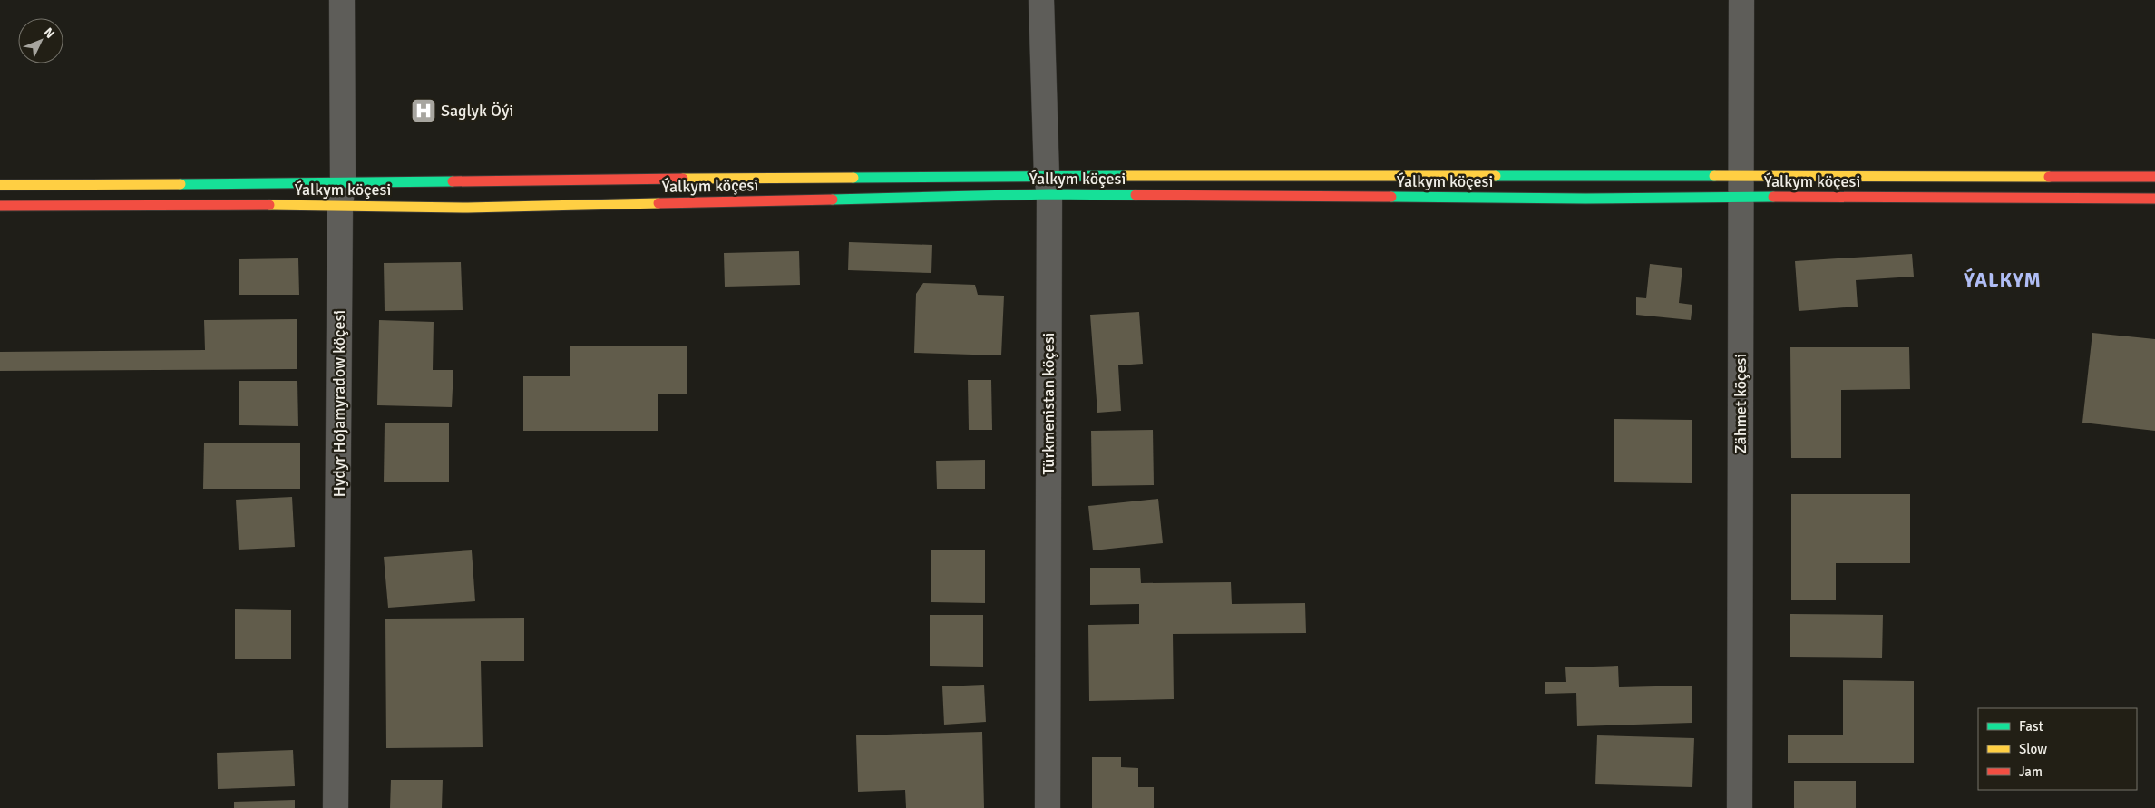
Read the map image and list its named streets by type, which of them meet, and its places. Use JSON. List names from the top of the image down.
{
  "streets": {
    "main road": ["Ýalkym köçesi"],
    "street": ["Hydyr Hojamyradow köçesi", "Türkmenistan köçesi", "Zähmet köçesi"]
  },
  "crossings": [
    ["Ýalkym köçesi", "Hydyr Hojamyradow köçesi"],
    ["Ýalkym köçesi", "Türkmenistan köçesi"],
    ["Ýalkym köçesi", "Zähmet köçesi"]
  ],
  "districts": ["ÝALKYM"],
  "places": {
    "hospital": ["Saglyk Öýi"]
  },
  "legend": ["Fast", "Slow", "Jam"],
  "north": "top right"
}
